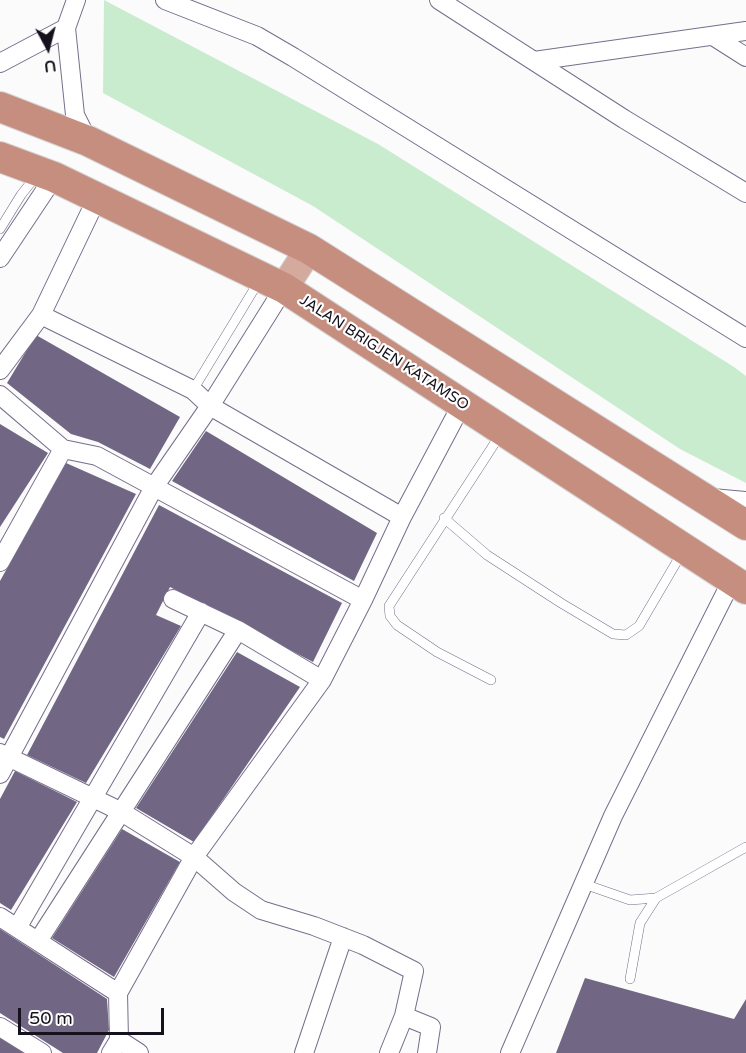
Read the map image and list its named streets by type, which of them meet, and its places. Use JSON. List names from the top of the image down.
{
  "streets": {
    "highway": ["JALAN BRIGJEN KATAMSO"]
  },
  "scale_bar": "50 m",
  "north": "bottom"
}
